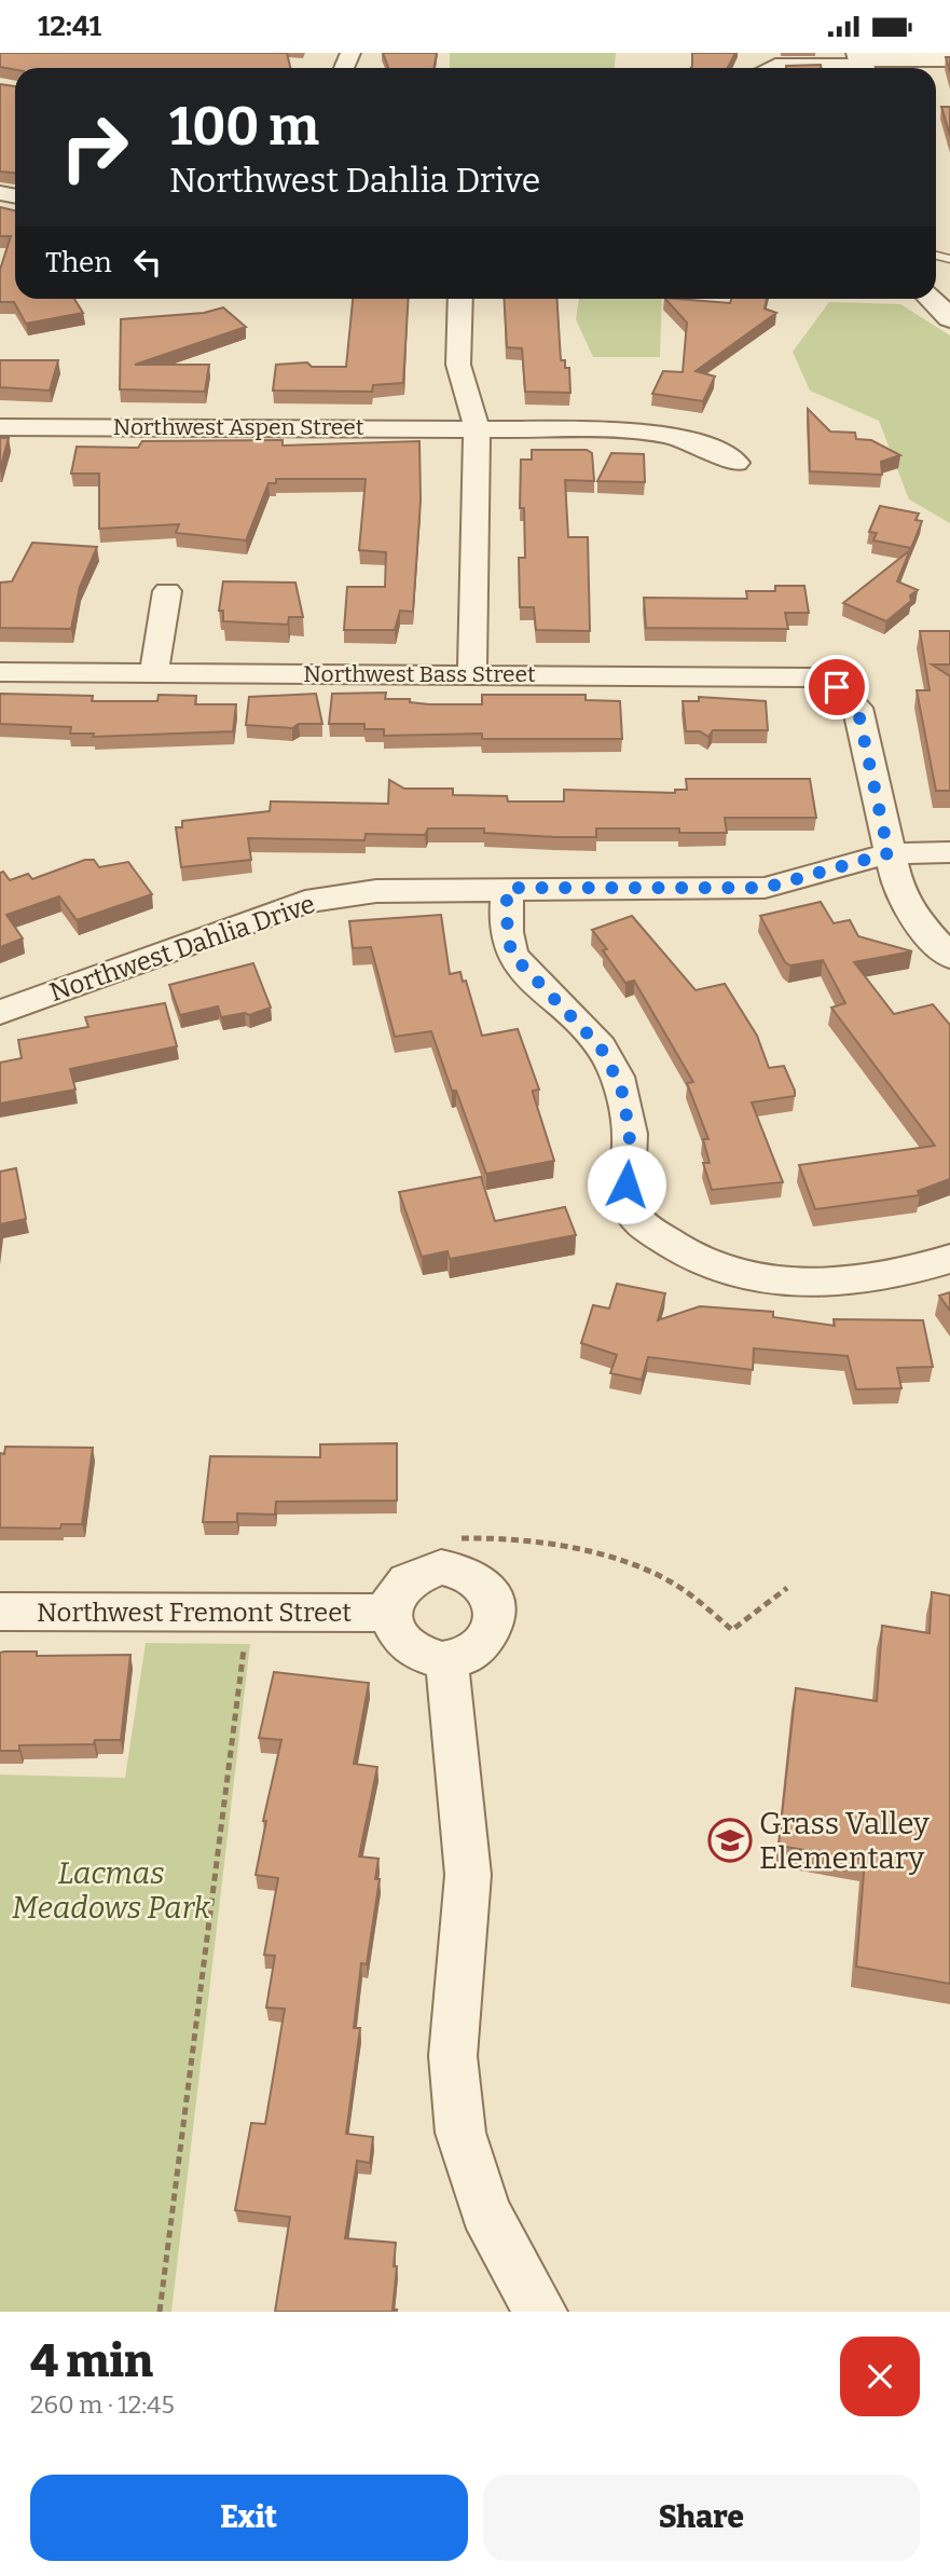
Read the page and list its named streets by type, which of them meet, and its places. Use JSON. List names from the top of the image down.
{
  "streets": {
    "street": [
      "Northwest Aspen Street",
      "Northwest Bass Street",
      "Northwest Dahlia Drive",
      "Northwest Fremont Street"
    ]
  },
  "crossings": [
    ["Northwest Bass Street", "Northwest Dahlia Drive"]
  ],
  "parks": ["Lacmas Meadows Park"],
  "places": {
    "school or university": ["Grass Valley Elementary"]
  },
  "page": {
    "status": "12:41",
    "turn": ["100 m", "Northwest Dahlia Drive"],
    "then": "Then",
    "heading": ["4 min", "260 m · 12:45"],
    "buttons": ["Exit", "Share"]
  }
}
